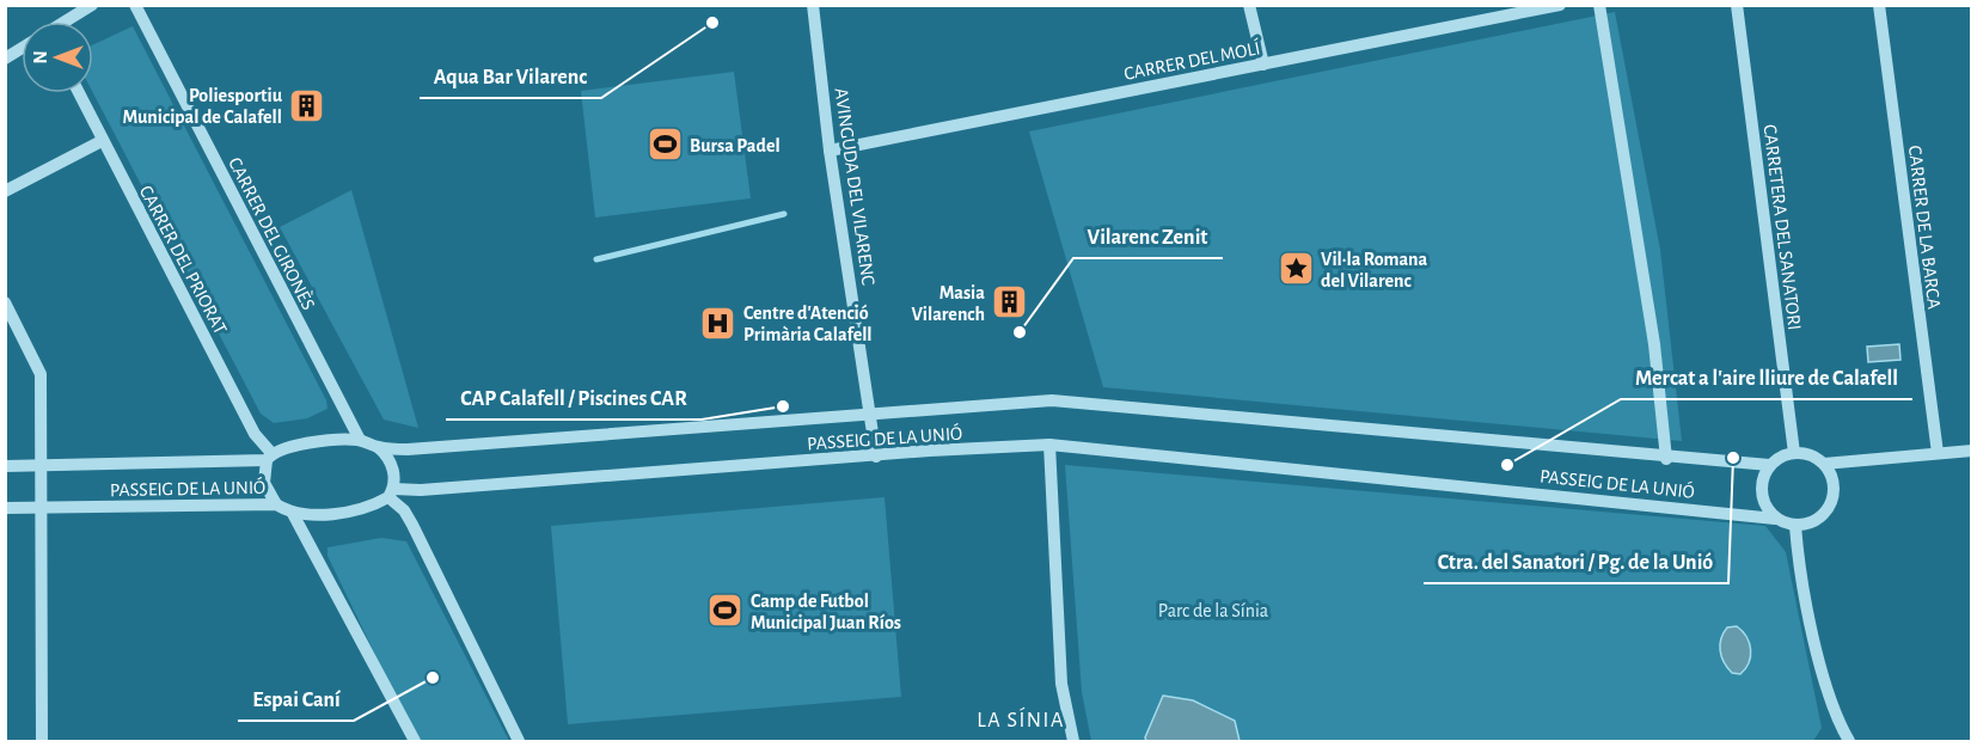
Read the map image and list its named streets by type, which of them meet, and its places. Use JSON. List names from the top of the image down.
{
  "streets": {
    "street": [
      "CARRER DEL MOLÍ",
      "AVINGUDA DEL VILARENC",
      "CARRETERA DEL SANATORI",
      "CARRER DE LA BARCA",
      "CARRER DEL GIRONÈS",
      "CARRER DEL PRIORAT",
      "PASSEIG DE LA UNIÓ"
    ]
  },
  "crossings": [
    ["CARRER DEL MOLÍ", "AVINGUDA DEL VILARENC"],
    ["AVINGUDA DEL VILARENC", "PASSEIG DE LA UNIÓ"],
    ["CARRETERA DEL SANATORI", "PASSEIG DE LA UNIÓ"],
    ["CARRER DEL GIRONÈS", "PASSEIG DE LA UNIÓ"],
    ["CARRER DEL PRIORAT", "PASSEIG DE LA UNIÓ"]
  ],
  "districts": ["LA SÍNIA"],
  "parks": ["Parc de la Sínia"],
  "places": {
    "other": [
      "Aqua Bar Vilarenc",
      "Vilarenc Zenit",
      "CAP Calafell / Piscines CAR",
      "Ctra. del Sanatori / Pg. de la Unió",
      "Mercat a l'aire lliure de Calafell",
      "Espai Caní"
    ],
    "building": ["Poliesportiu Municipal de Calafell", "Masia Vilarench"],
    "sports": ["Bursa Padel", "Camp de Futbol Municipal Juan Ríos"],
    "place": ["Vil·la Romana del Vilarenc"],
    "hospital": ["Centre d'Atenció Primària Calafell"]
  },
  "north": "left"
}
